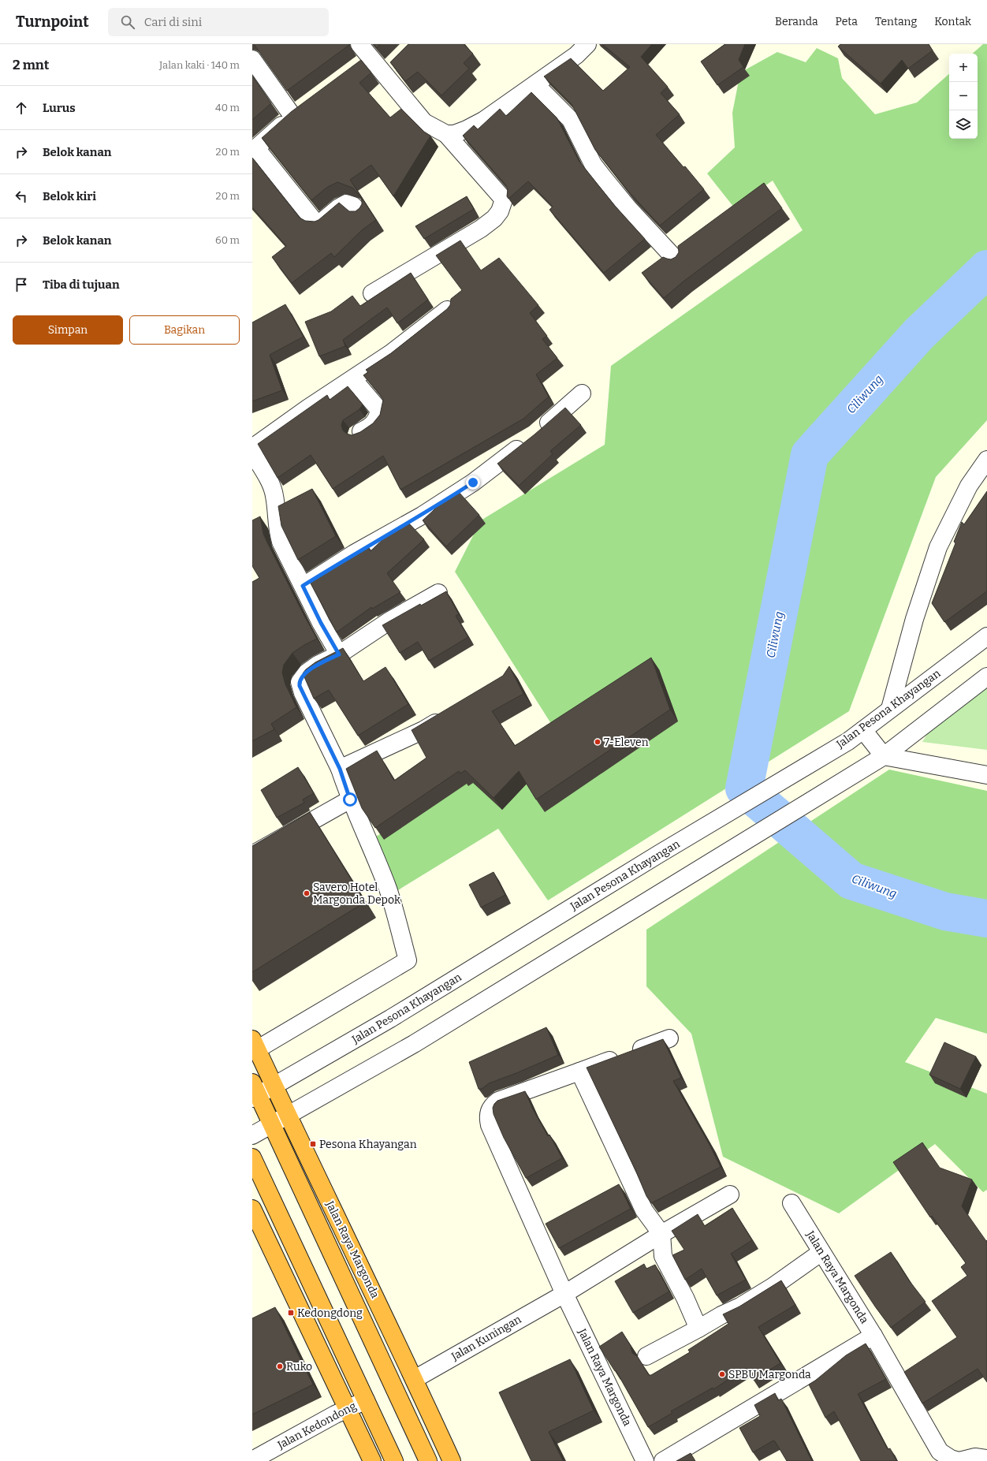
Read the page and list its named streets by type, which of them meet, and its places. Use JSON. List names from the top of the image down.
{
  "streets": {
    "highway": ["Jalan Raya Margonda"],
    "street": ["Jalan Pesona Khayangan", "Jalan Kuningan", "Jalan Kedondong"]
  },
  "crossings": [
    ["Jalan Pesona Khayangan", "Jalan Raya Margonda"],
    ["Jalan Raya Margonda", "Jalan Kuningan"]
  ],
  "water": ["Ciliwung"],
  "places": {
    "other": [
      "7-Eleven",
      "Savero Hotel Margonda Depok",
      "Ruko",
      "SPBU Margonda"
    ],
    "transit": ["Pesona Khayangan", "Kedongdong"]
  },
  "page": {
    "header": "Turnpoint",
    "search": "Cari di sini",
    "nav": [
      "Beranda",
      "Peta",
      "Tentang",
      "Kontak"
    ],
    "heading": ["2 mnt", "Jalan kaki · 140 m"],
    "map_buttons": ["+", "−"],
    "list": [
      ["Lurus", "40 m"],
      ["Belok kanan", "20 m"],
      ["Belok kiri", "20 m"],
      ["Belok kanan", "60 m"],
      "Tiba di tujuan"
    ],
    "buttons": ["Simpan", "Bagikan"]
  }
}
